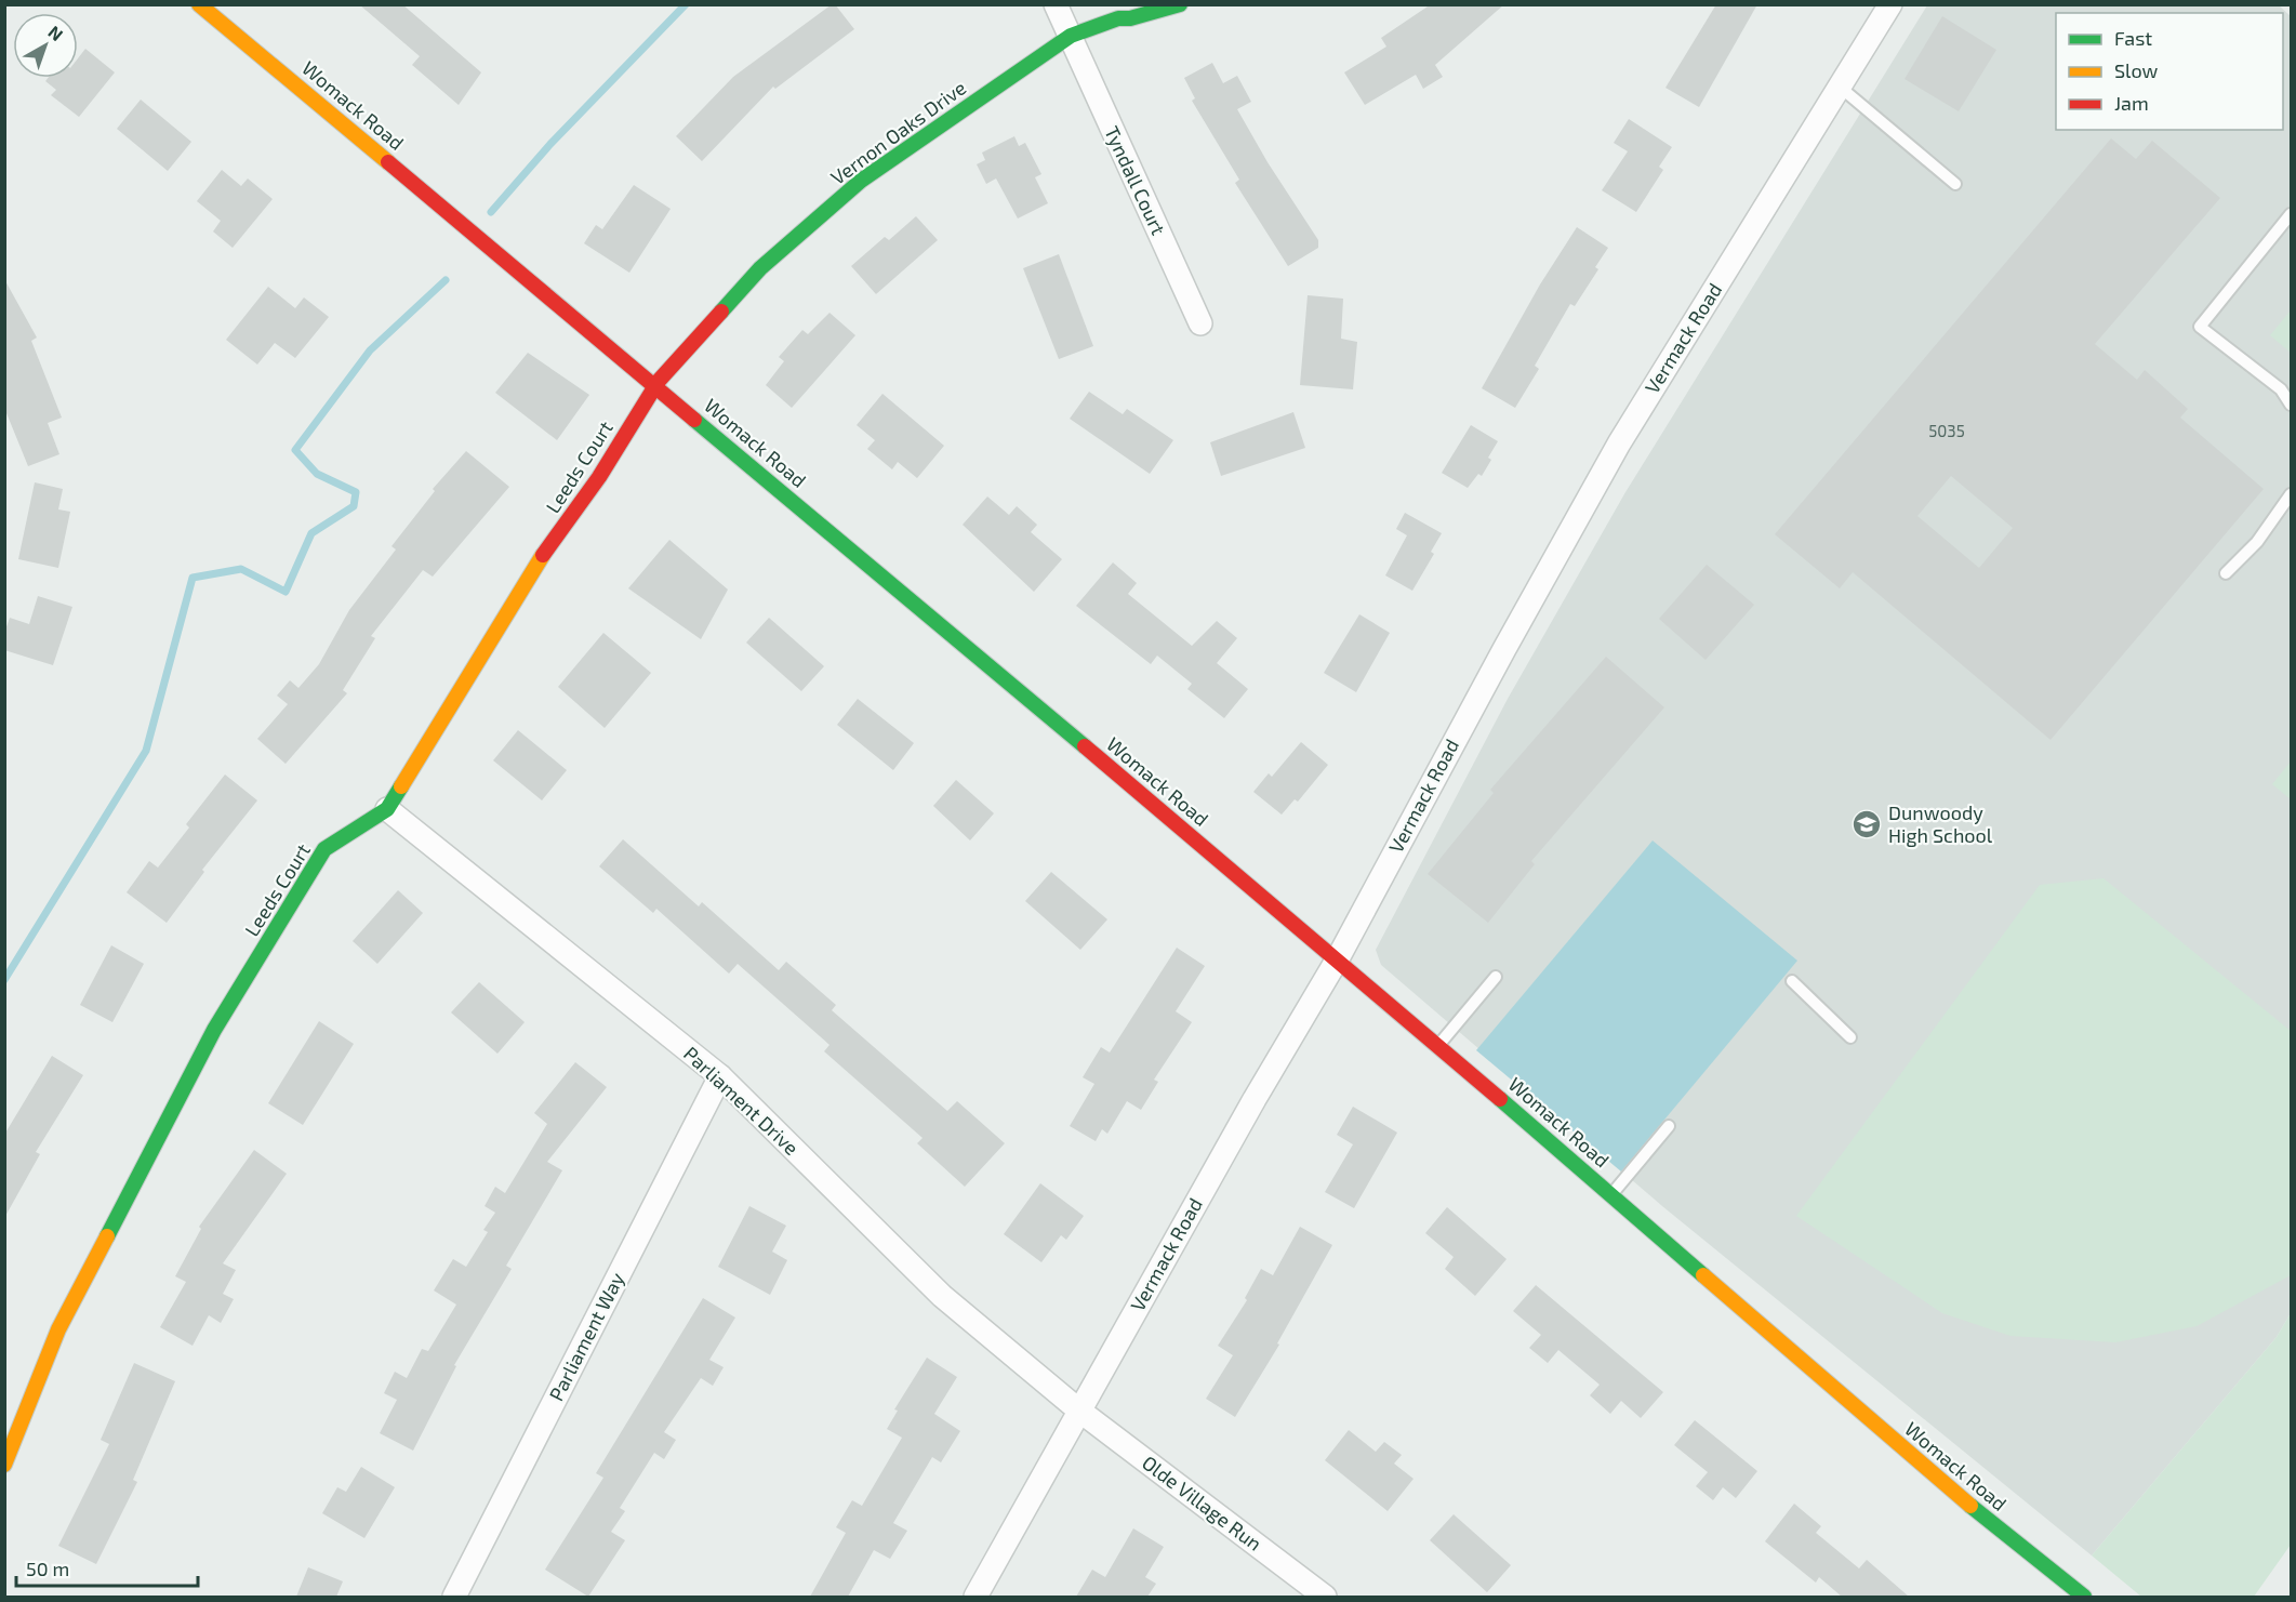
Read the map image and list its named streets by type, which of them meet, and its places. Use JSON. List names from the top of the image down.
{
  "streets": {
    "street": [
      "Womack Road",
      "Vernon Oaks Drive",
      "Tyndall Court",
      "Vermack Road",
      "Leeds Court",
      "Parliament Drive",
      "Parliament Way",
      "Olde Village Run"
    ]
  },
  "crossings": [
    ["Womack Road", "Vernon Oaks Drive"],
    ["Womack Road", "Vermack Road"],
    ["Womack Road", "Leeds Court"],
    ["Vernon Oaks Drive", "Tyndall Court"],
    ["Vernon Oaks Drive", "Leeds Court"],
    ["Vermack Road", "Parliament Drive"],
    ["Vermack Road", "Olde Village Run"],
    ["Leeds Court", "Parliament Drive"],
    ["Parliament Drive", "Parliament Way"],
    ["Parliament Drive", "Olde Village Run"]
  ],
  "places": {
    "school or university": ["Dunwoody High School"]
  },
  "house_numbers": ["5035"],
  "legend": ["Fast", "Slow", "Jam"],
  "scale_bar": "50 m",
  "north": "top right"
}
